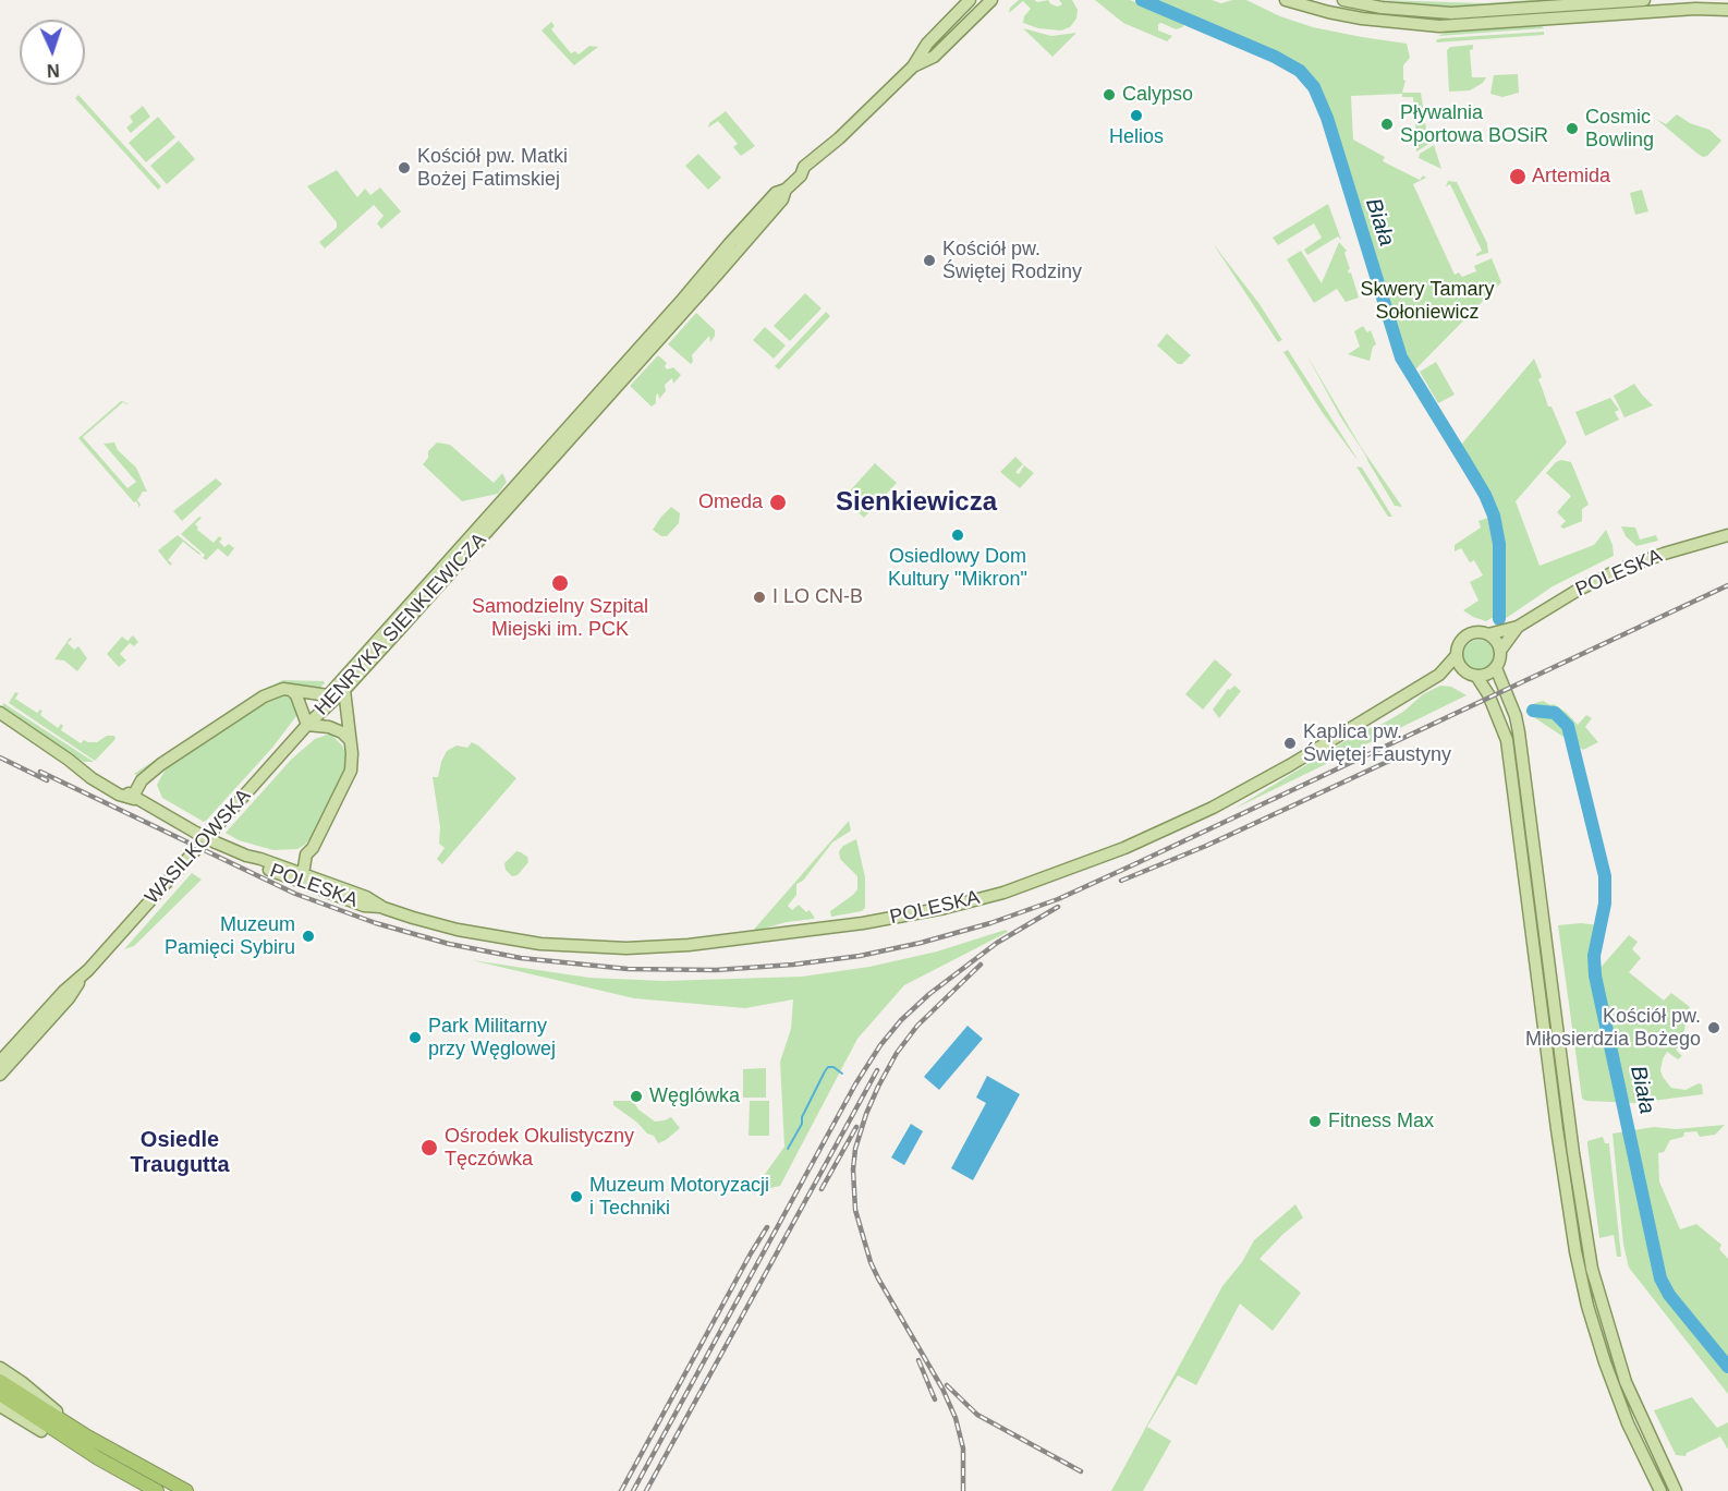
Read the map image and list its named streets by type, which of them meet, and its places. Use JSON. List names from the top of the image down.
{
  "streets": {
    "main road": ["POLESKA", "HENRYKA SIENKIEWICZA", "WASILKOWSKA"]
  },
  "crossings": [
    ["HENRYKA SIENKIEWICZA", "WASILKOWSKA"]
  ],
  "districts": ["Sienkiewicza", "Osiedle Traugutta"],
  "water": ["Biała"],
  "parks": ["Skwery Tamary Sołoniewicz"],
  "places": [
    "Calypso",
    "Helios",
    "Pływalnia Sportowa BOSiR",
    "Cosmic Bowling",
    "Kościół pw. Matki Bożej Fatimskiej",
    "Artemida",
    "Kościół pw. Świętej Rodziny",
    "Omeda",
    "Osiedlowy Dom Kultury \"Mikron\"",
    "Samodzielny Szpital Miejski im. PCK",
    "I LO CN-B",
    "Kaplica pw. Świętej Faustyny",
    "Muzeum Pamięci Sybiru",
    "Kościół pw. Miłosierdzia Bożego",
    "Park Militarny przy Węglowej",
    "Węglówka",
    "Fitness Max",
    "Ośrodek Okulistyczny Tęczówka",
    "Muzeum Motoryzacji i Techniki"
  ],
  "north": "bottom"
}
